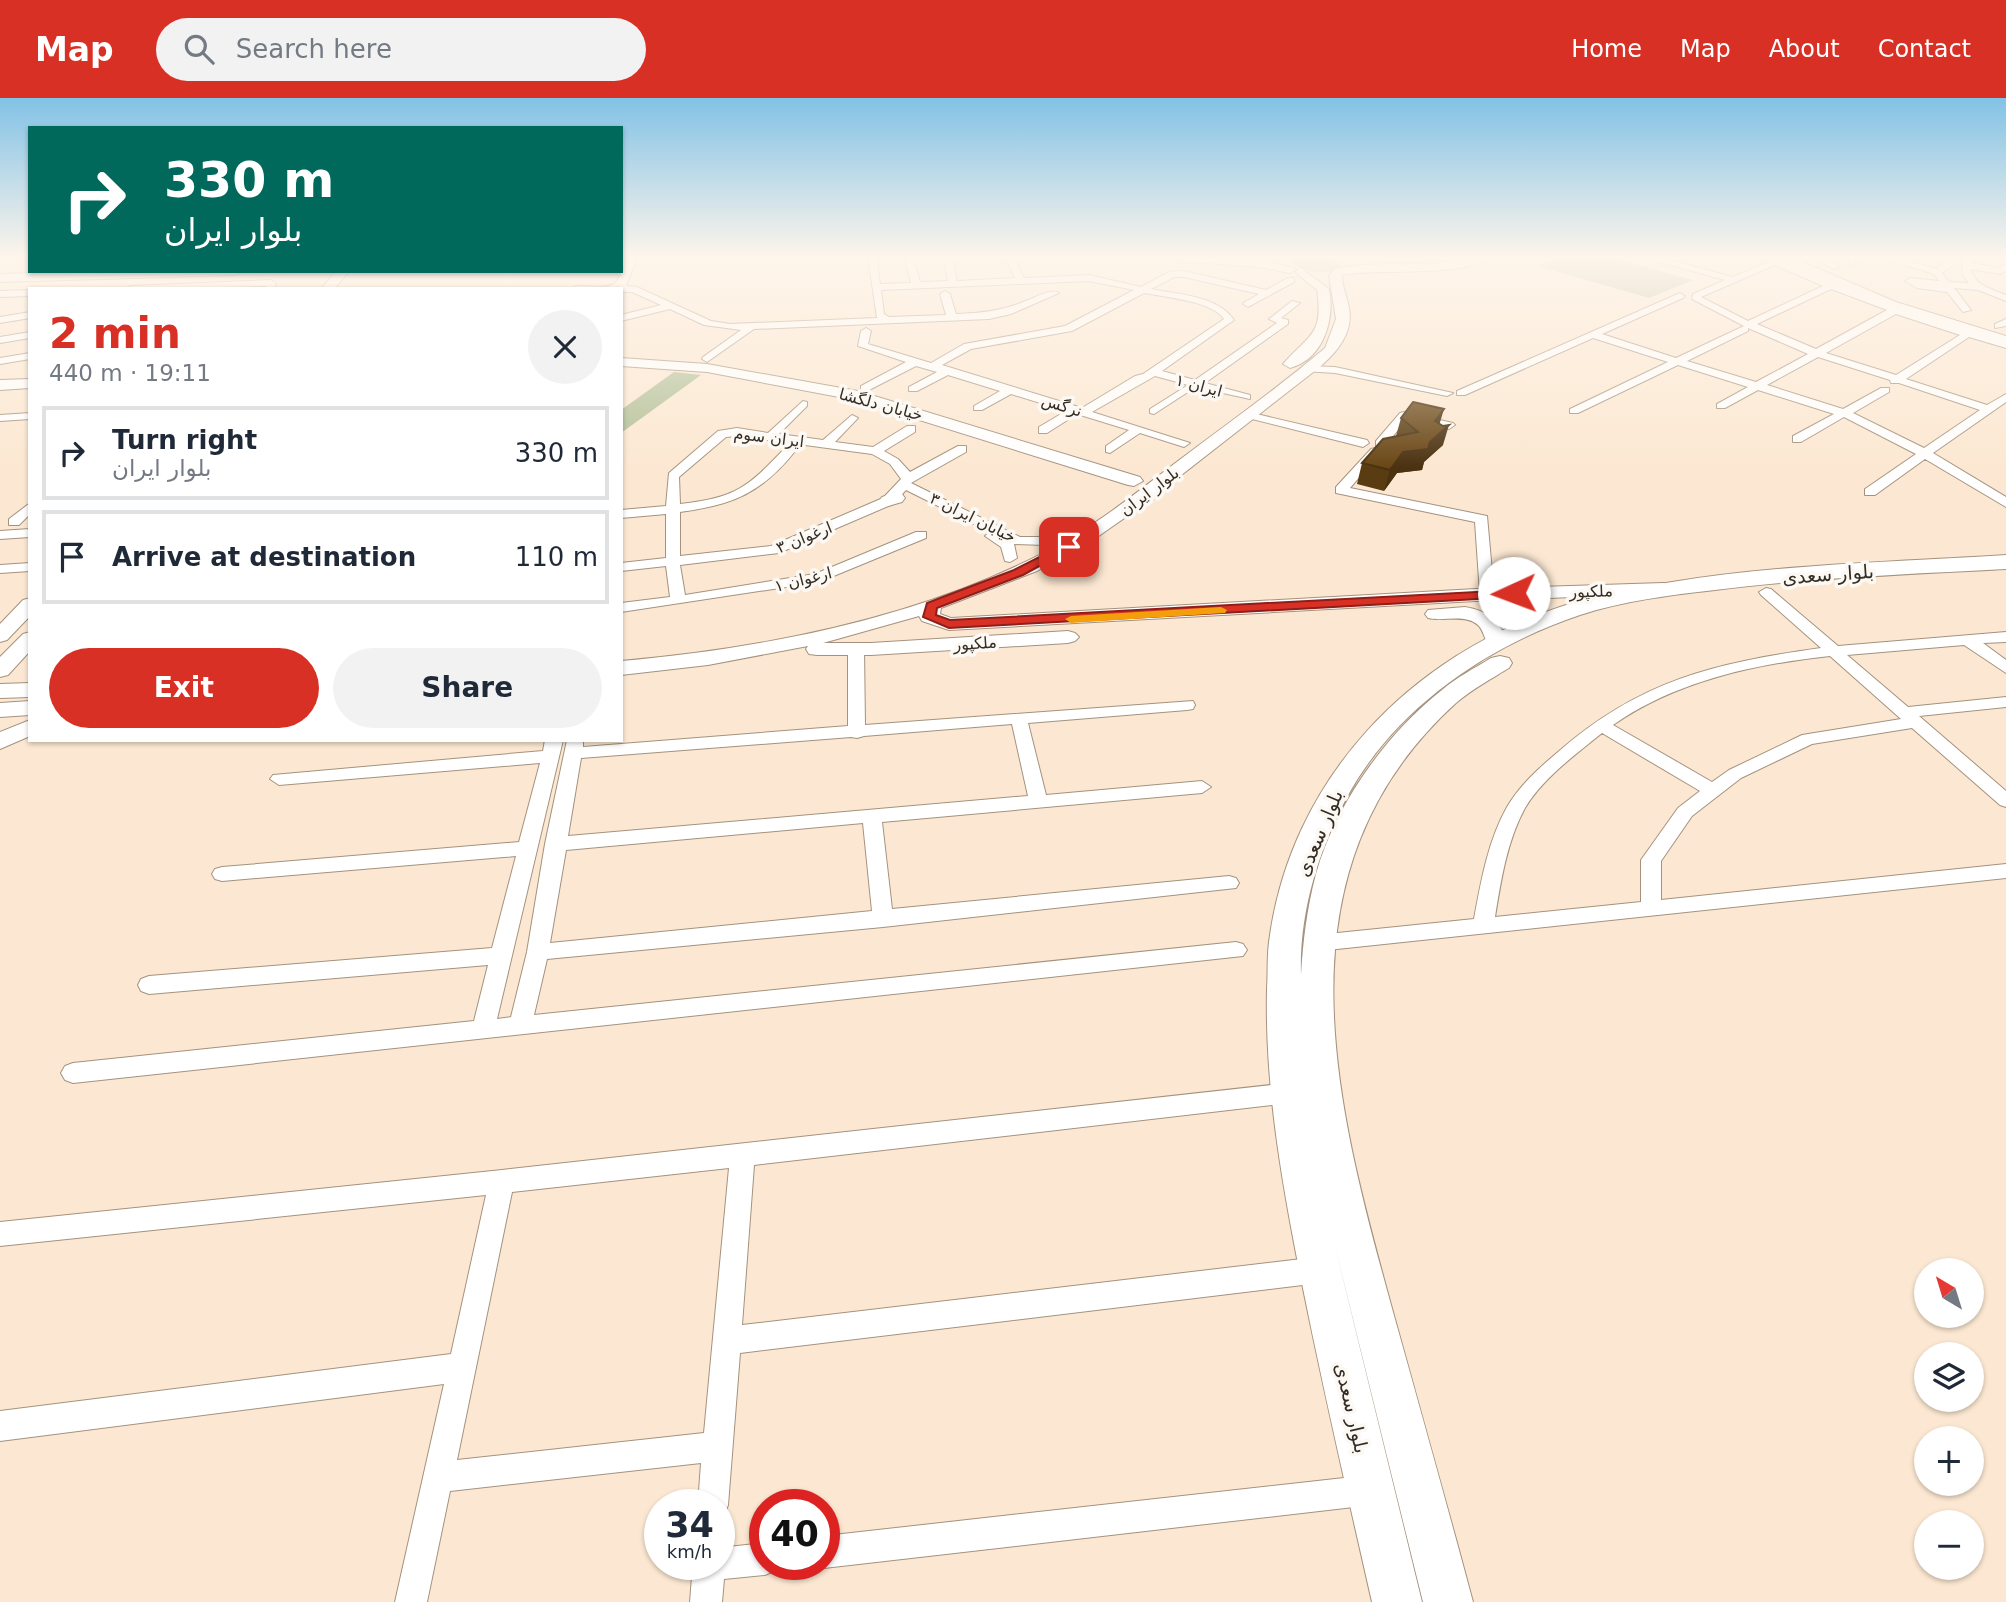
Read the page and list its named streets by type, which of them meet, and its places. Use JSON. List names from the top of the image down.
{
  "streets": {
    "main road": ["بلوار ایران", "بلوار سعدی", "ملکپور"],
    "street": [
      "ایران ۱",
      "خیابان دلگشا",
      "نرگس",
      "ایران سوم",
      "خیابان ایران ۳",
      "ارغوان ۳",
      "ارغوان ۱"
    ]
  },
  "crossings": [
    ["ایران ۱", "بلوار ایران"],
    ["خیابان دلگشا", "بلوار ایران"],
    ["نرگس", "بلوار ایران"],
    ["ایران سوم", "ارغوان ۳"],
    ["بلوار ایران", "خیابان ایران ۳"],
    ["بلوار ایران", "ملکپور"],
    ["خیابان ایران ۳", "ارغوان ۳"],
    ["بلوار سعدی", "ملکپور"]
  ],
  "north": "top left",
  "page": {
    "header": "Map",
    "search": "Search here",
    "nav": [
      "Home",
      "Map",
      "About",
      "Contact"
    ],
    "turn": ["330 m", "بلوار ایران"],
    "heading": ["2 min", "440 m · 19:11"],
    "list": [
      {
        "name": "Turn right",
        "note": "بلوار ایران",
        "value": "330 m"
      },
      {
        "name": "Arrive at destination",
        "value": "110 m"
      }
    ],
    "buttons": ["Exit", "Share"],
    "map_buttons": ["+", "−"],
    "speed": "34 km/h",
    "limit": "40"
  }
}
